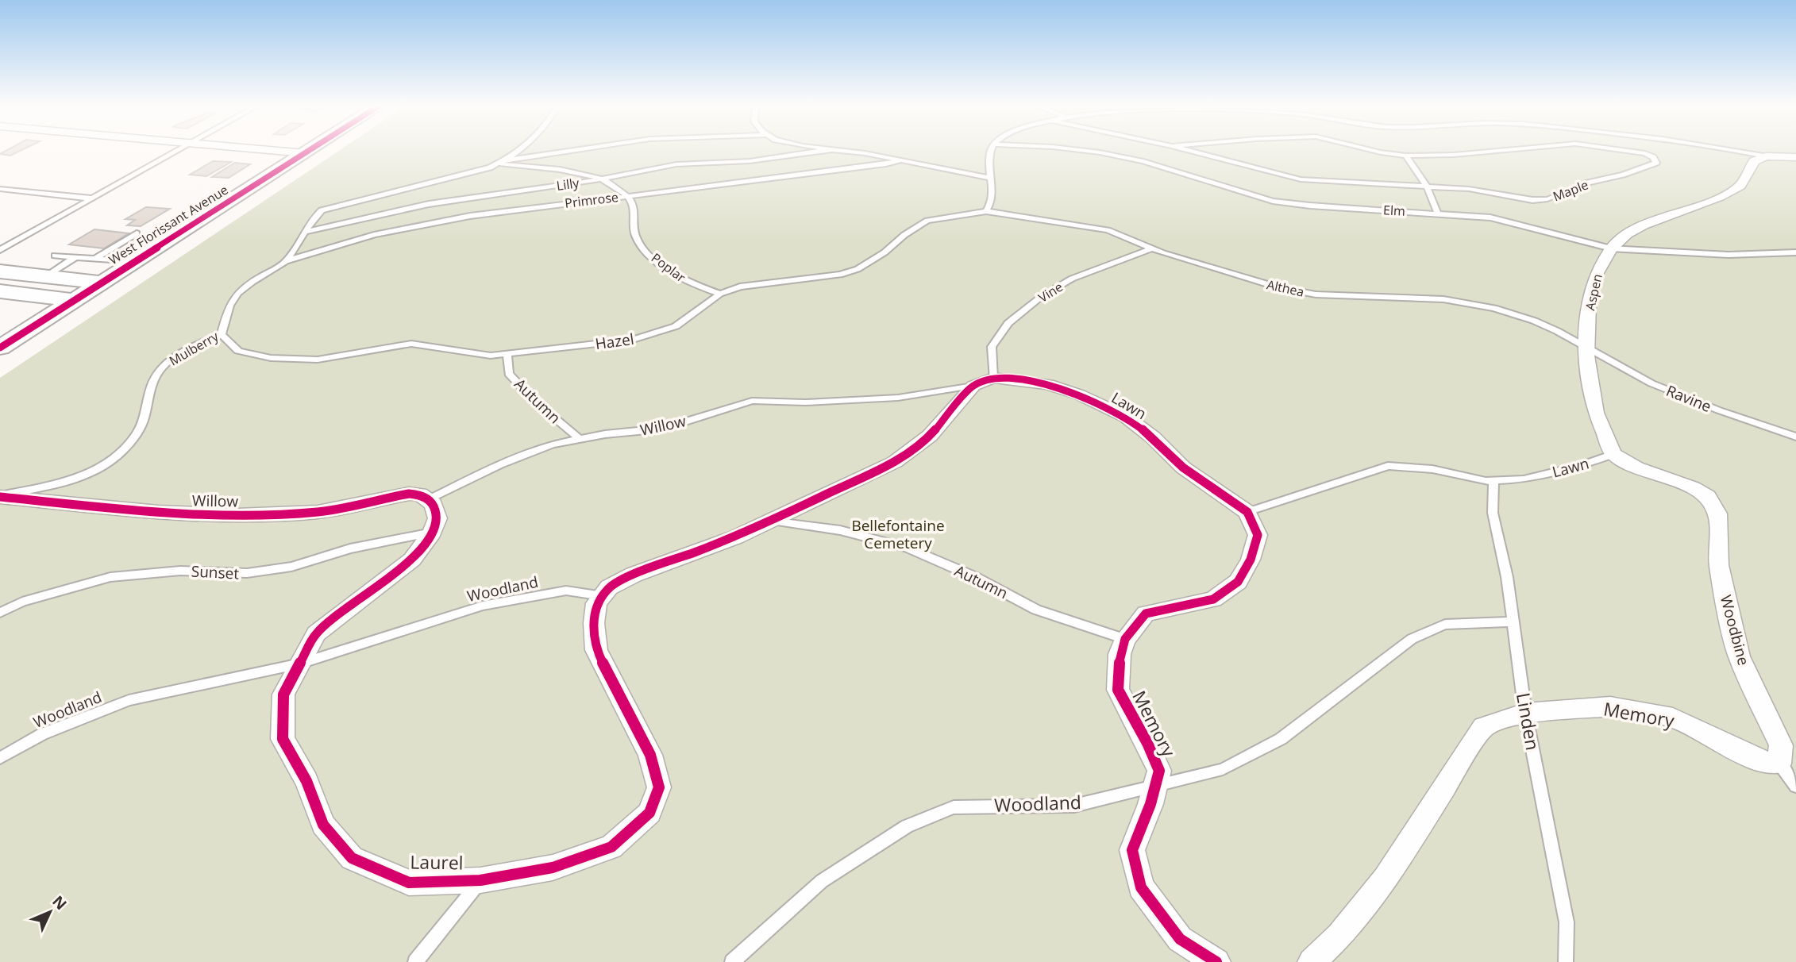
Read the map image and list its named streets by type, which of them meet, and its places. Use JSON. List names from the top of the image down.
{
  "streets": {
    "main road": ["West Florissant Avenue"],
    "street": [
      "Aspen",
      "Lawn",
      "Willow",
      "Woodbine",
      "Memory",
      "Laurel"
    ],
    "lane": [
      "Lilly",
      "Maple",
      "Primrose",
      "Elm",
      "Poplar",
      "Althea",
      "Vine",
      "Hazel",
      "Mulberry",
      "Ravine",
      "Autumn",
      "Sunset",
      "Woodland",
      "Linden"
    ]
  },
  "crossings": [
    ["Lilly", "Mulberry"],
    ["Primrose", "Poplar"],
    ["Primrose", "Mulberry"],
    ["Elm", "Aspen"],
    ["Poplar", "Hazel"],
    ["Althea", "Vine"],
    ["Althea", "Aspen"],
    ["Althea", "Hazel"],
    ["Althea", "Ravine"],
    ["Vine", "Lawn"],
    ["Aspen", "Ravine"],
    ["Aspen", "Lawn"],
    ["Aspen", "Woodbine"],
    ["Hazel", "Mulberry"],
    ["Hazel", "Autumn"],
    ["Mulberry", "Willow"],
    ["Autumn", "Willow"],
    ["Autumn", "Memory"],
    ["Lawn", "Willow"],
    ["Lawn", "Woodbine"],
    ["Lawn", "Memory"],
    ["Lawn", "Linden"],
    ["Sunset", "Laurel"],
    ["Woodland", "Memory"],
    ["Woodland", "Linden"],
    ["Woodland", "Laurel"],
    ["Woodbine", "Memory"],
    ["Memory", "Linden"]
  ],
  "parks": ["Bellefontaine Cemetery"],
  "north": "top right"
}
